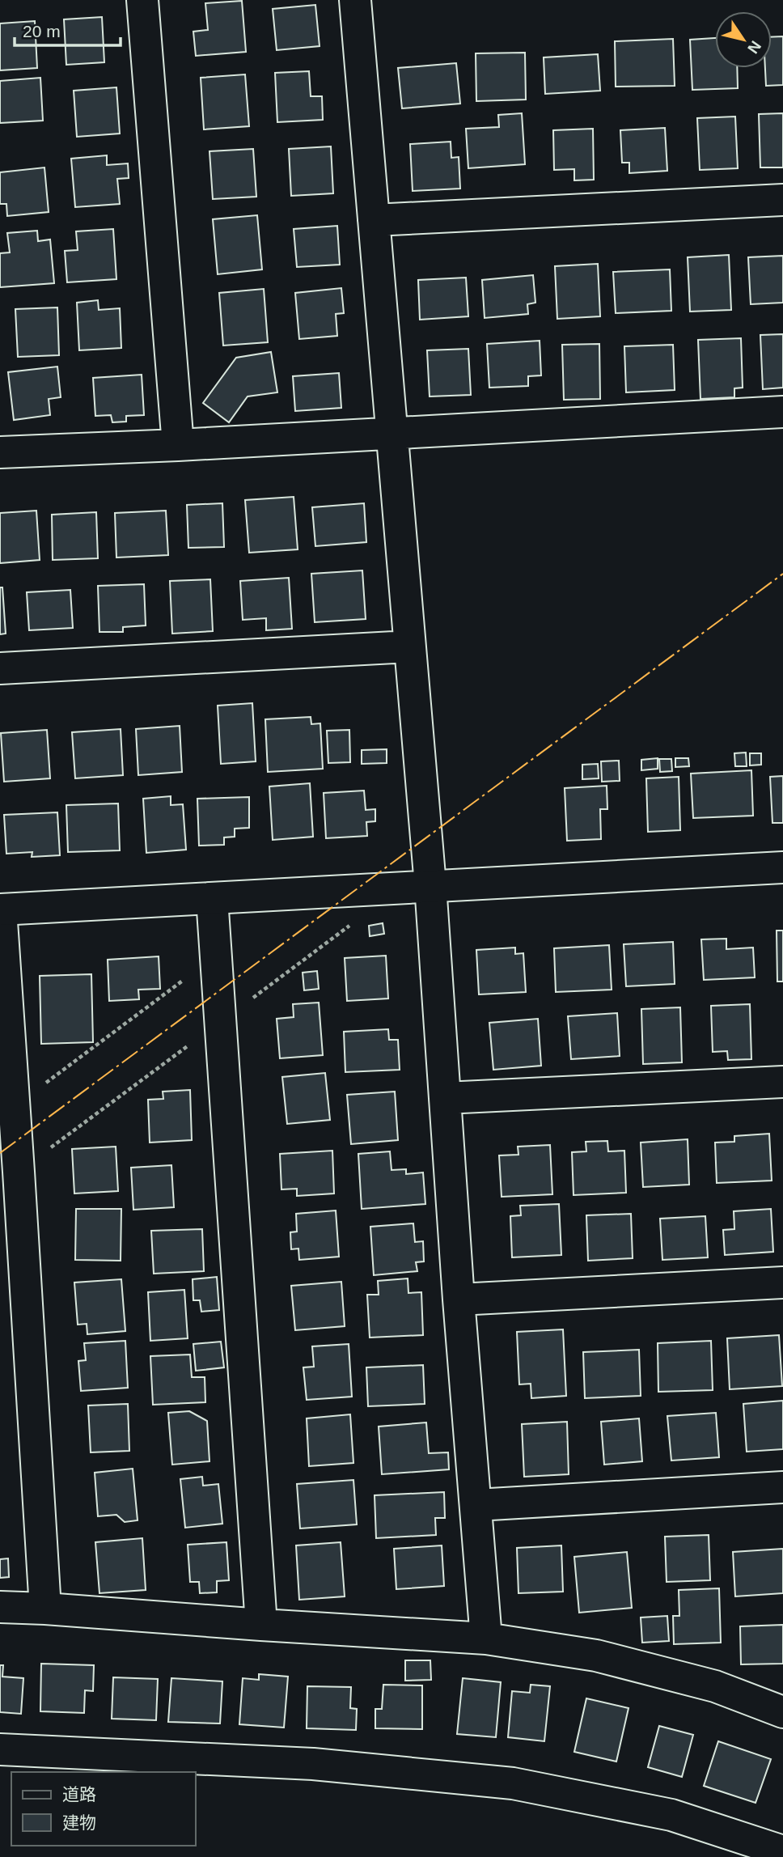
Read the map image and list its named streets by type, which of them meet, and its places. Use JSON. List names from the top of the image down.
{
  "legend": ["道路", "建物"],
  "scale_bar": "20 m",
  "north": "bottom right"
}
